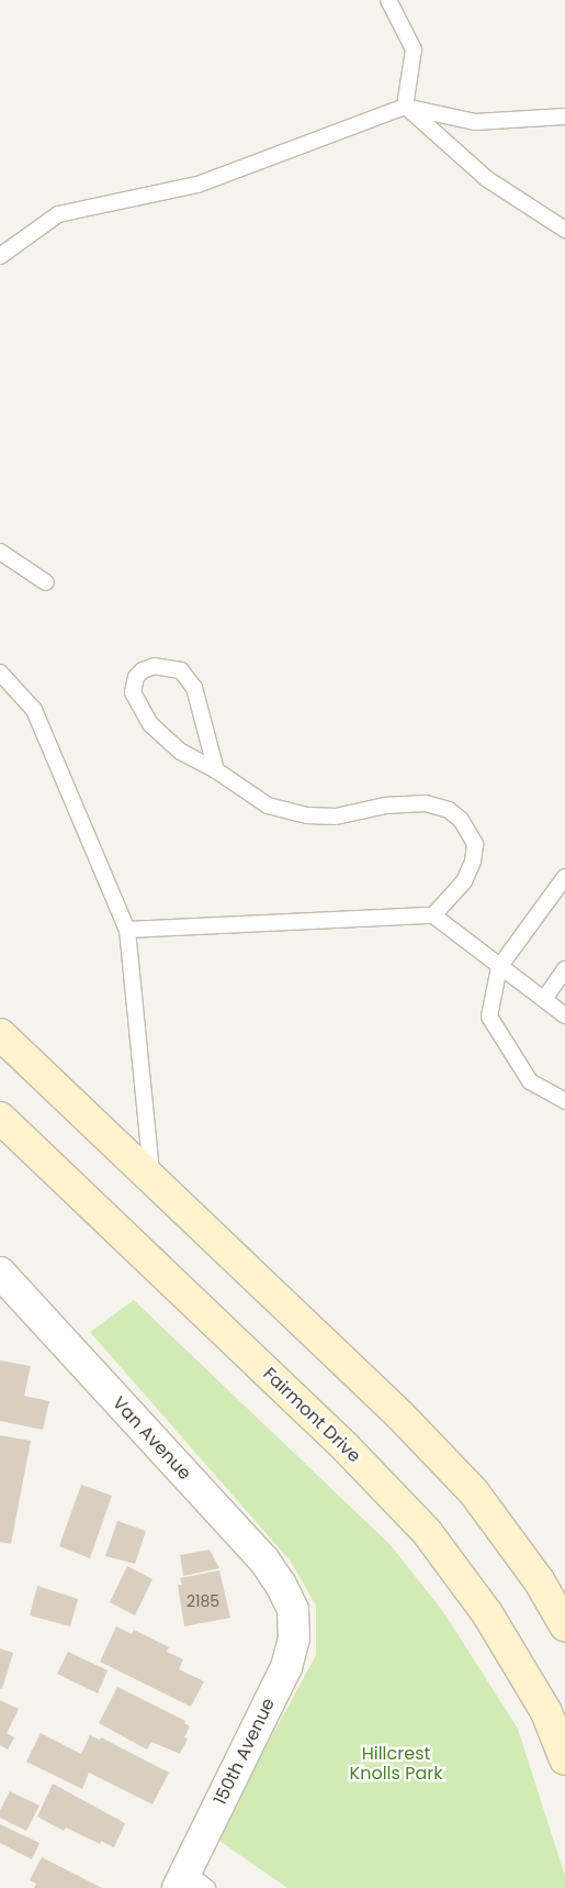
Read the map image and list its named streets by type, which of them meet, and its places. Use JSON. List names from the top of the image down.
{
  "streets": {
    "main road": ["Fairmont Drive"],
    "street": ["Van Avenue", "150th Avenue"]
  },
  "crossings": [
    ["Van Avenue", "150th Avenue"]
  ],
  "parks": ["Hillcrest Knolls Park"],
  "house_numbers": ["2185"]
}
